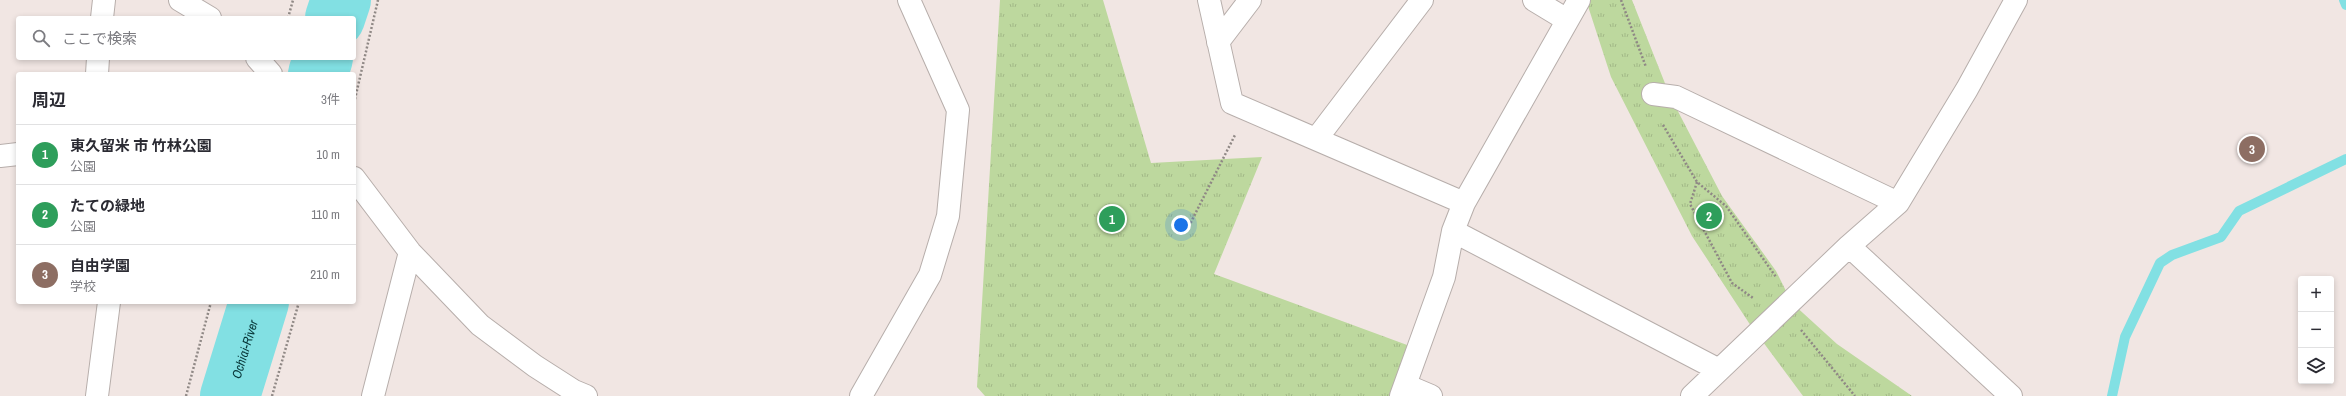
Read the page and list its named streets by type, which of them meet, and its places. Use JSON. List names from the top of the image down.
{
  "water": ["Ochiai-River"],
  "page": {
    "search": "ここで検索",
    "heading": ["周辺", "3件"],
    "list": [
      {
        "mark": "1",
        "name": "東久留米 市 竹林公園",
        "note": "公園",
        "value": "10 m"
      },
      {
        "mark": "2",
        "name": "たての緑地",
        "note": "公園",
        "value": "110 m"
      },
      {
        "mark": "3",
        "name": "自由学園",
        "note": "学校",
        "value": "210 m"
      }
    ],
    "pins": ["3", "2", "1"],
    "map_buttons": ["+", "−"]
  }
}
